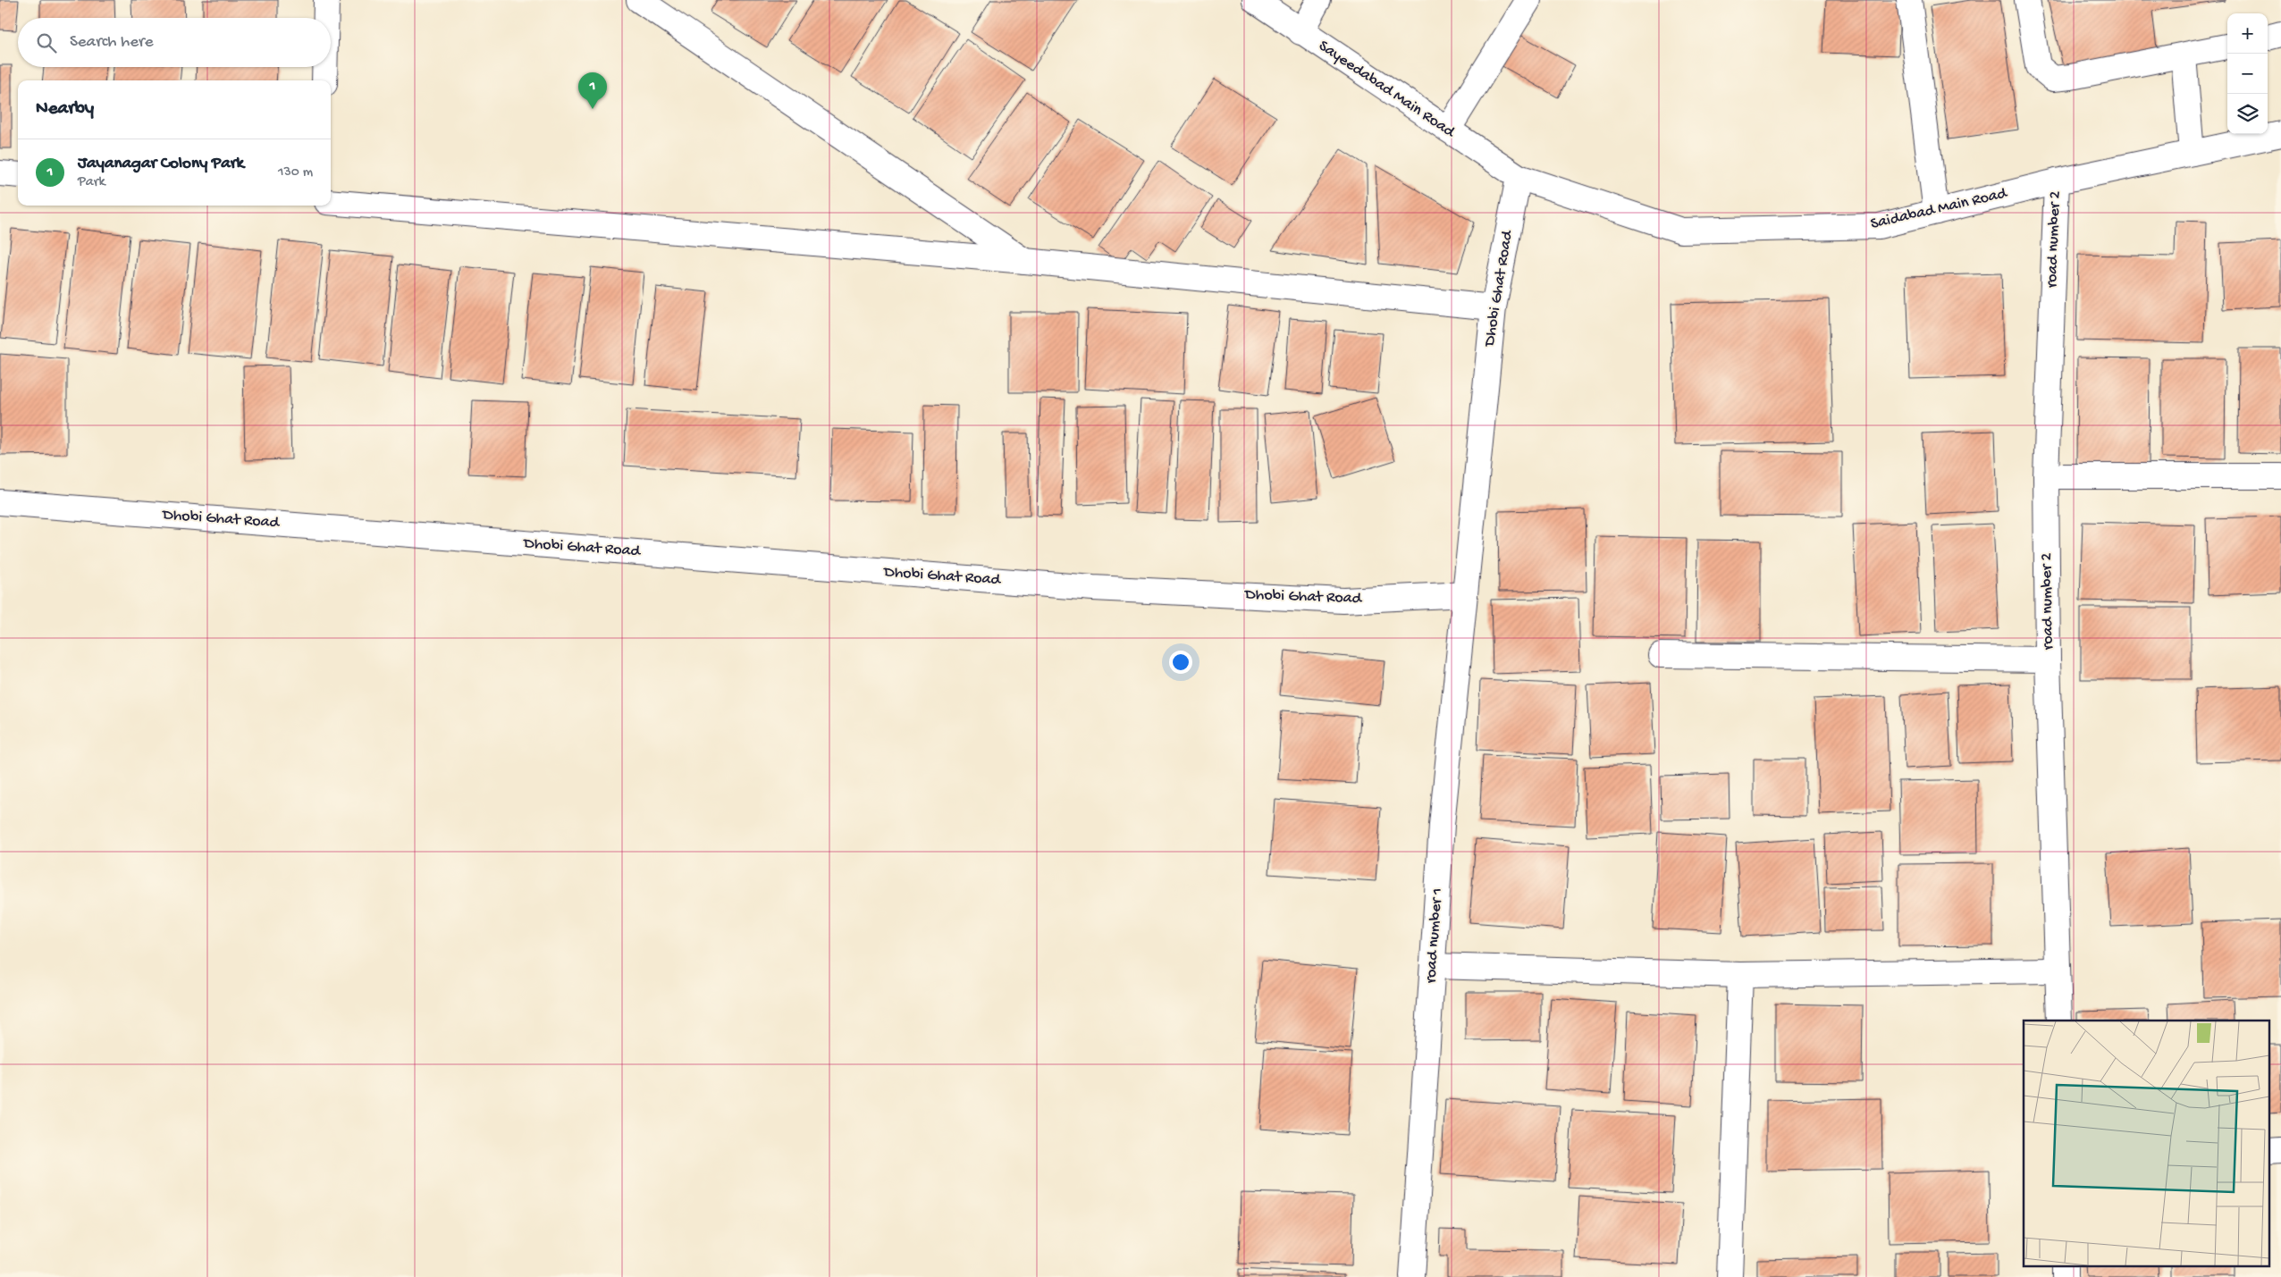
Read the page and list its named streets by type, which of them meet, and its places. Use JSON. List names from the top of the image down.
{
  "streets": {
    "street": [
      "Sayeedabad Main Road",
      "Saidabad Main Road",
      "road number 2",
      "Dhobi Ghat Road",
      "road number 1"
    ]
  },
  "crossings": [
    ["Sayeedabad Main Road", "Saidabad Main Road"],
    ["Sayeedabad Main Road", "Dhobi Ghat Road"],
    ["Saidabad Main Road", "road number 2"],
    ["Saidabad Main Road", "Dhobi Ghat Road"],
    ["Dhobi Ghat Road", "road number 1"]
  ],
  "page": {
    "map_buttons": ["+", "−"],
    "search": "Search here",
    "pins": "1",
    "heading": "Nearby",
    "list": [
      {
        "mark": "1",
        "name": "Jayanagar Colony Park",
        "note": "Park",
        "value": "130 m"
      }
    ]
  }
}
